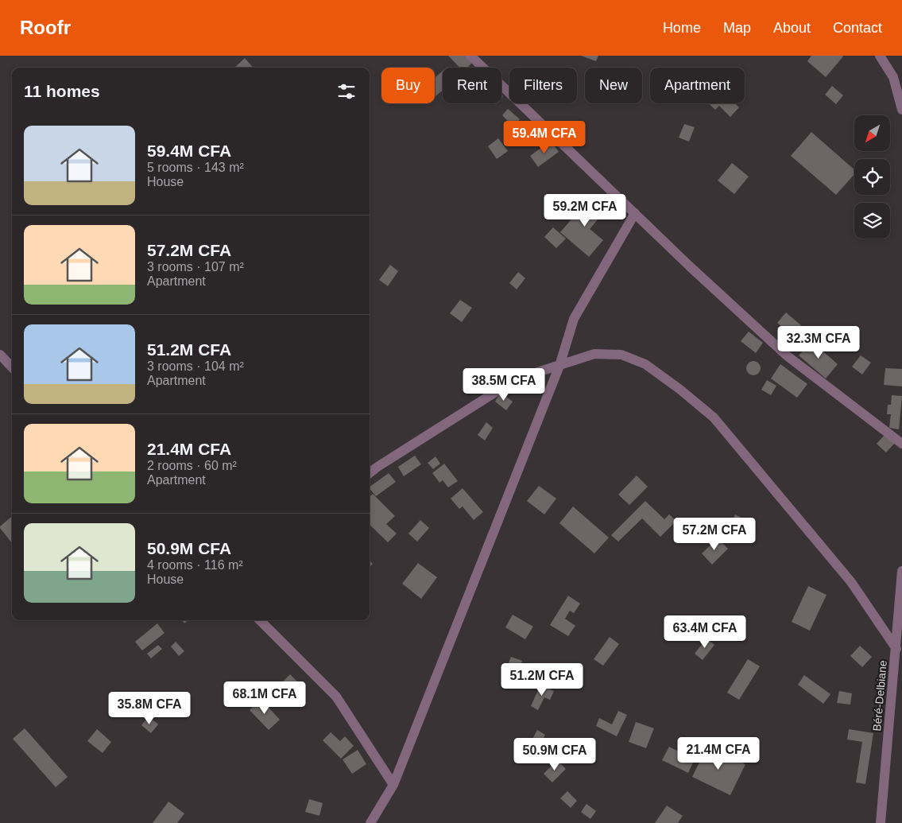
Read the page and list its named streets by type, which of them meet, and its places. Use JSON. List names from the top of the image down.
{
  "streets": {
    "street": ["Béré-Delbiane"]
  },
  "north": "bottom left",
  "page": {
    "header": "Roofr",
    "nav": [
      "Home",
      "Map",
      "About",
      "Contact"
    ],
    "chip": [
      "Buy",
      "Rent",
      "Filters",
      "New",
      "Apartment"
    ],
    "heading": "11 homes",
    "list": [
      {
        "name": "59.4M CFA",
        "note": "5 rooms · 143 m² · House"
      },
      {
        "name": "57.2M CFA",
        "note": "3 rooms · 107 m² · Apartment"
      },
      {
        "name": "51.2M CFA",
        "note": "3 rooms · 104 m² · Apartment"
      },
      {
        "name": "21.4M CFA",
        "note": "2 rooms · 60 m² · Apartment"
      },
      {
        "name": "50.9M CFA",
        "note": "4 rooms · 116 m² · House"
      }
    ],
    "price": [
      "59.4M CFA",
      "59.2M CFA",
      "32.3M CFA",
      "38.5M CFA",
      "57.2M CFA",
      "63.4M CFA",
      "51.2M CFA",
      "68.1M CFA",
      "35.8M CFA",
      "21.4M CFA",
      "50.9M CFA"
    ]
  }
}
